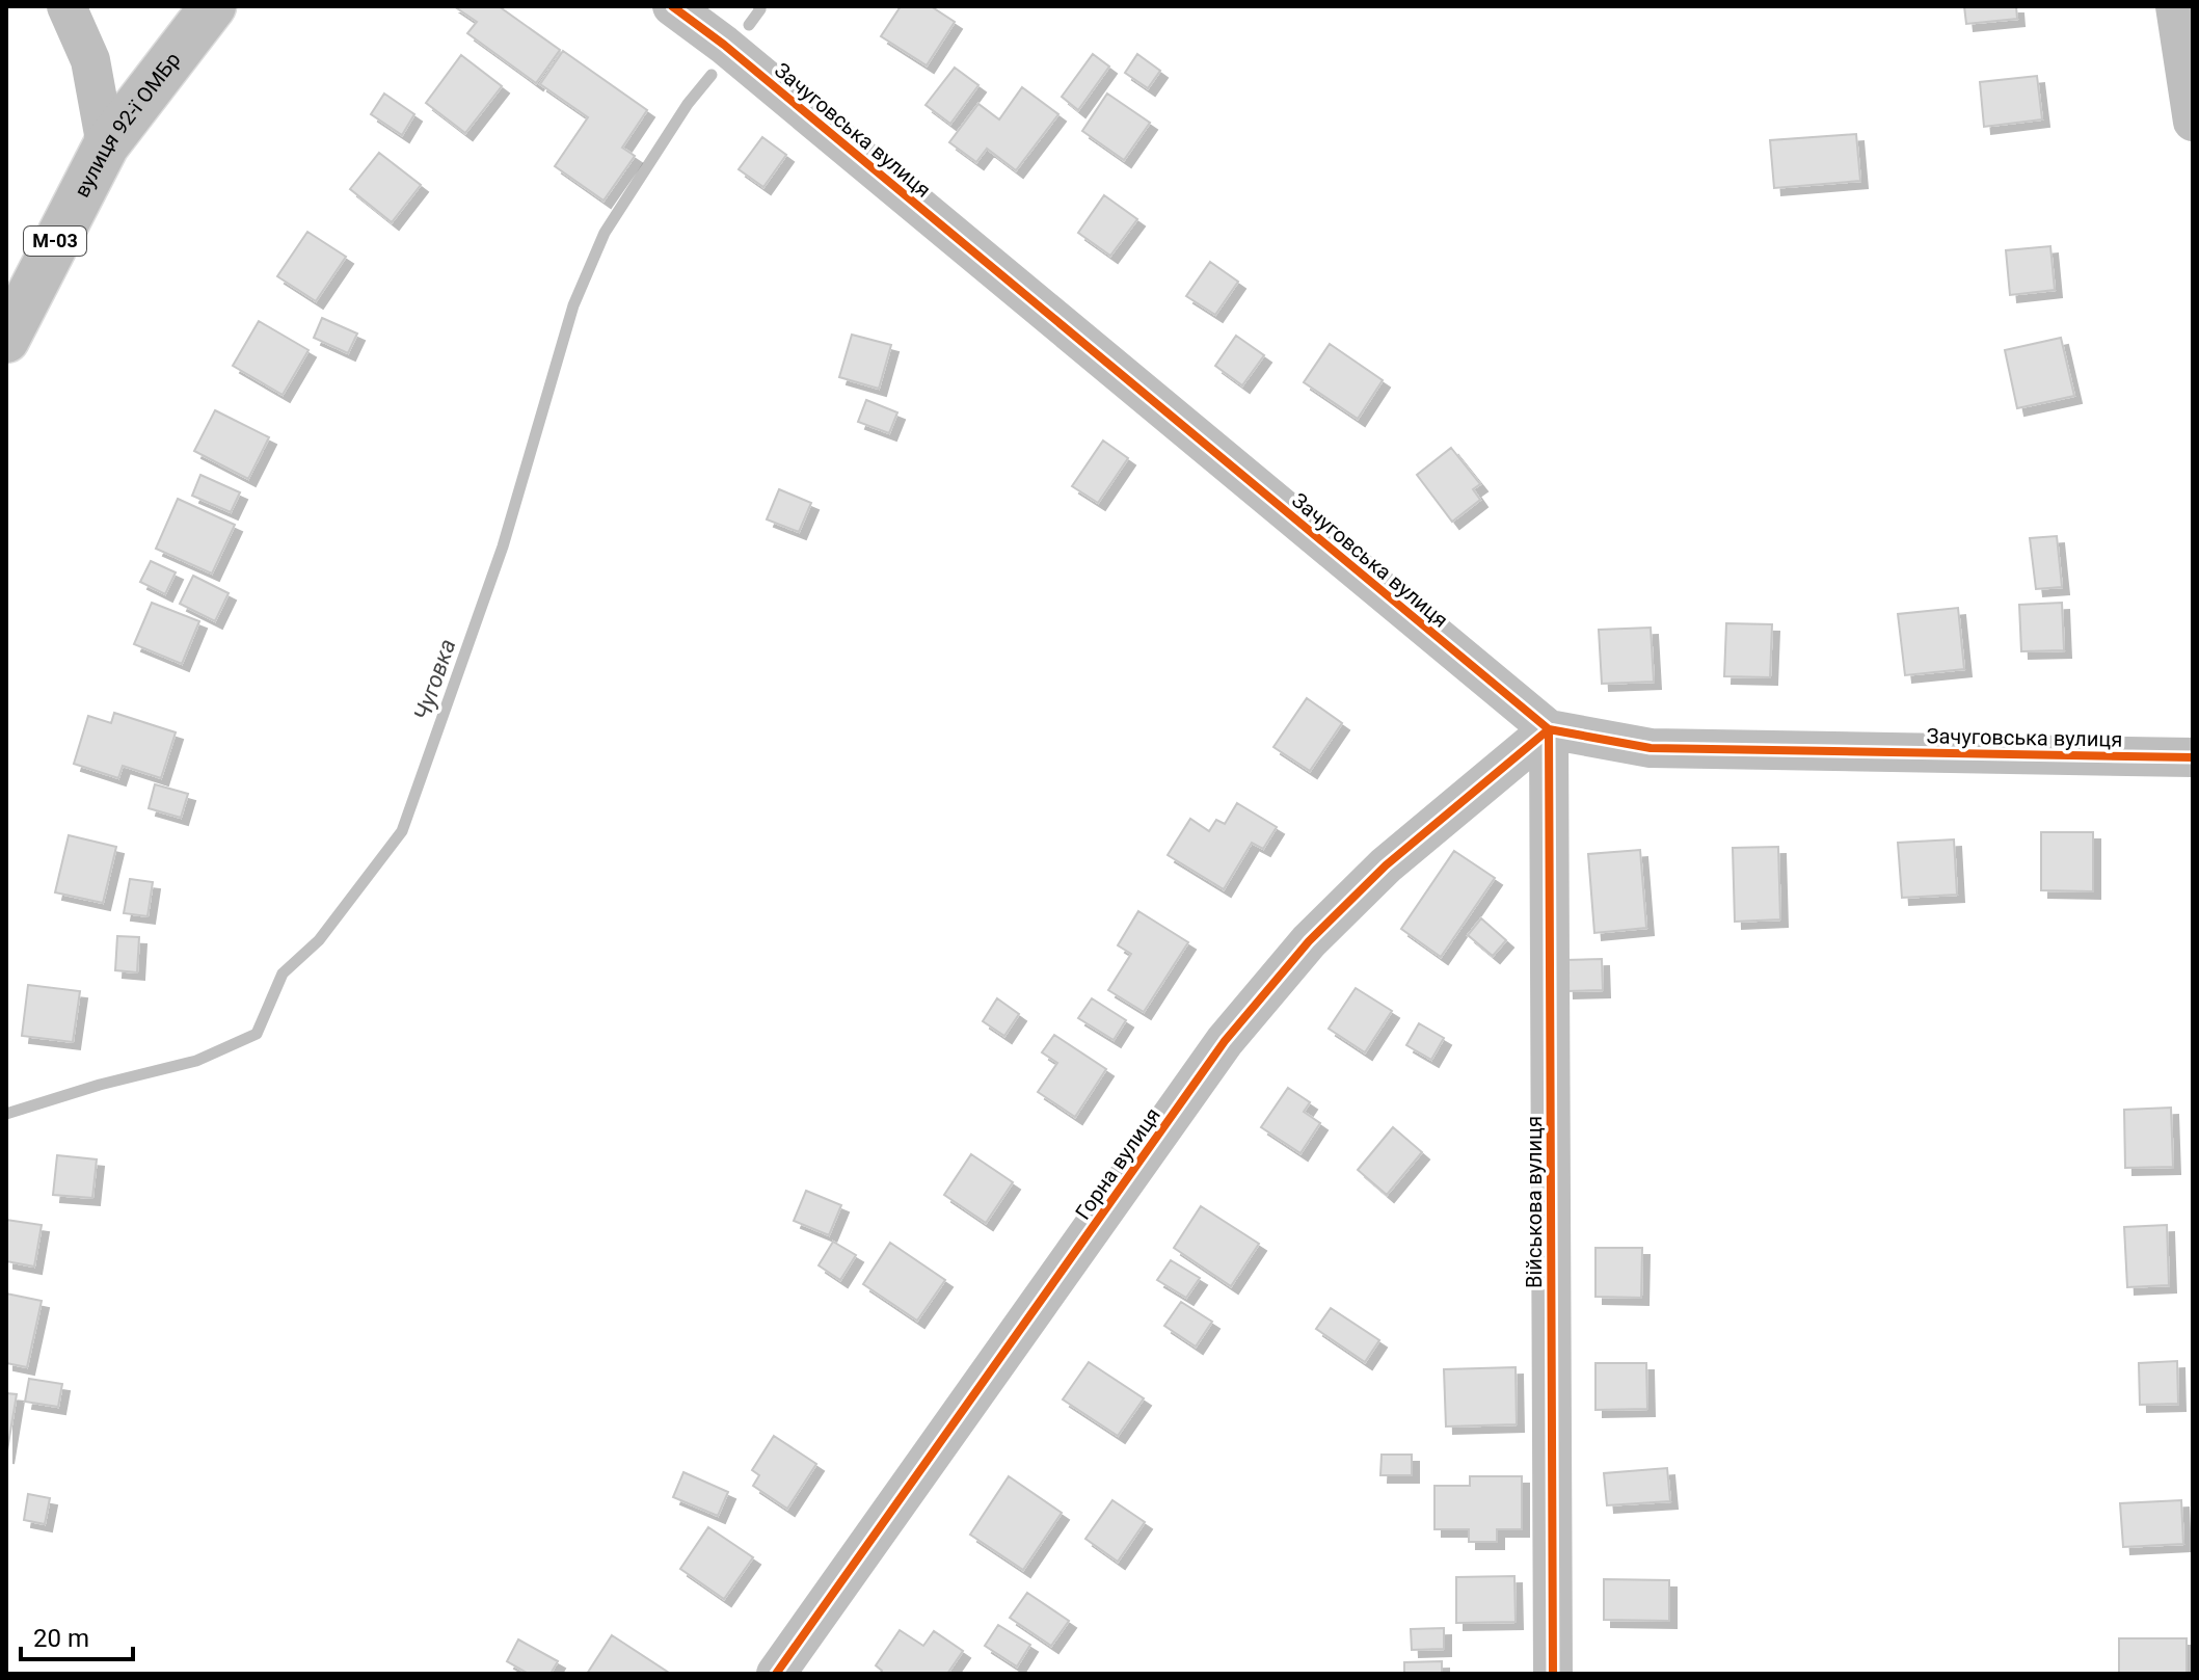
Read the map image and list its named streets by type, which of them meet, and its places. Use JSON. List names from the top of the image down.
{
  "streets": {
    "highway": ["вулиця 92-ї ОМБр", "М-03"],
    "street": ["Зачуговська вулиця", "Горна вулиця", "Військова вулиця"]
  },
  "crossings": [
    ["Зачуговська вулиця", "Горна вулиця"],
    ["Зачуговська вулиця", "Військова вулиця"],
    ["Горна вулиця", "Військова вулиця"]
  ],
  "water": ["Чуговка"],
  "scale_bar": "20 m"
}
